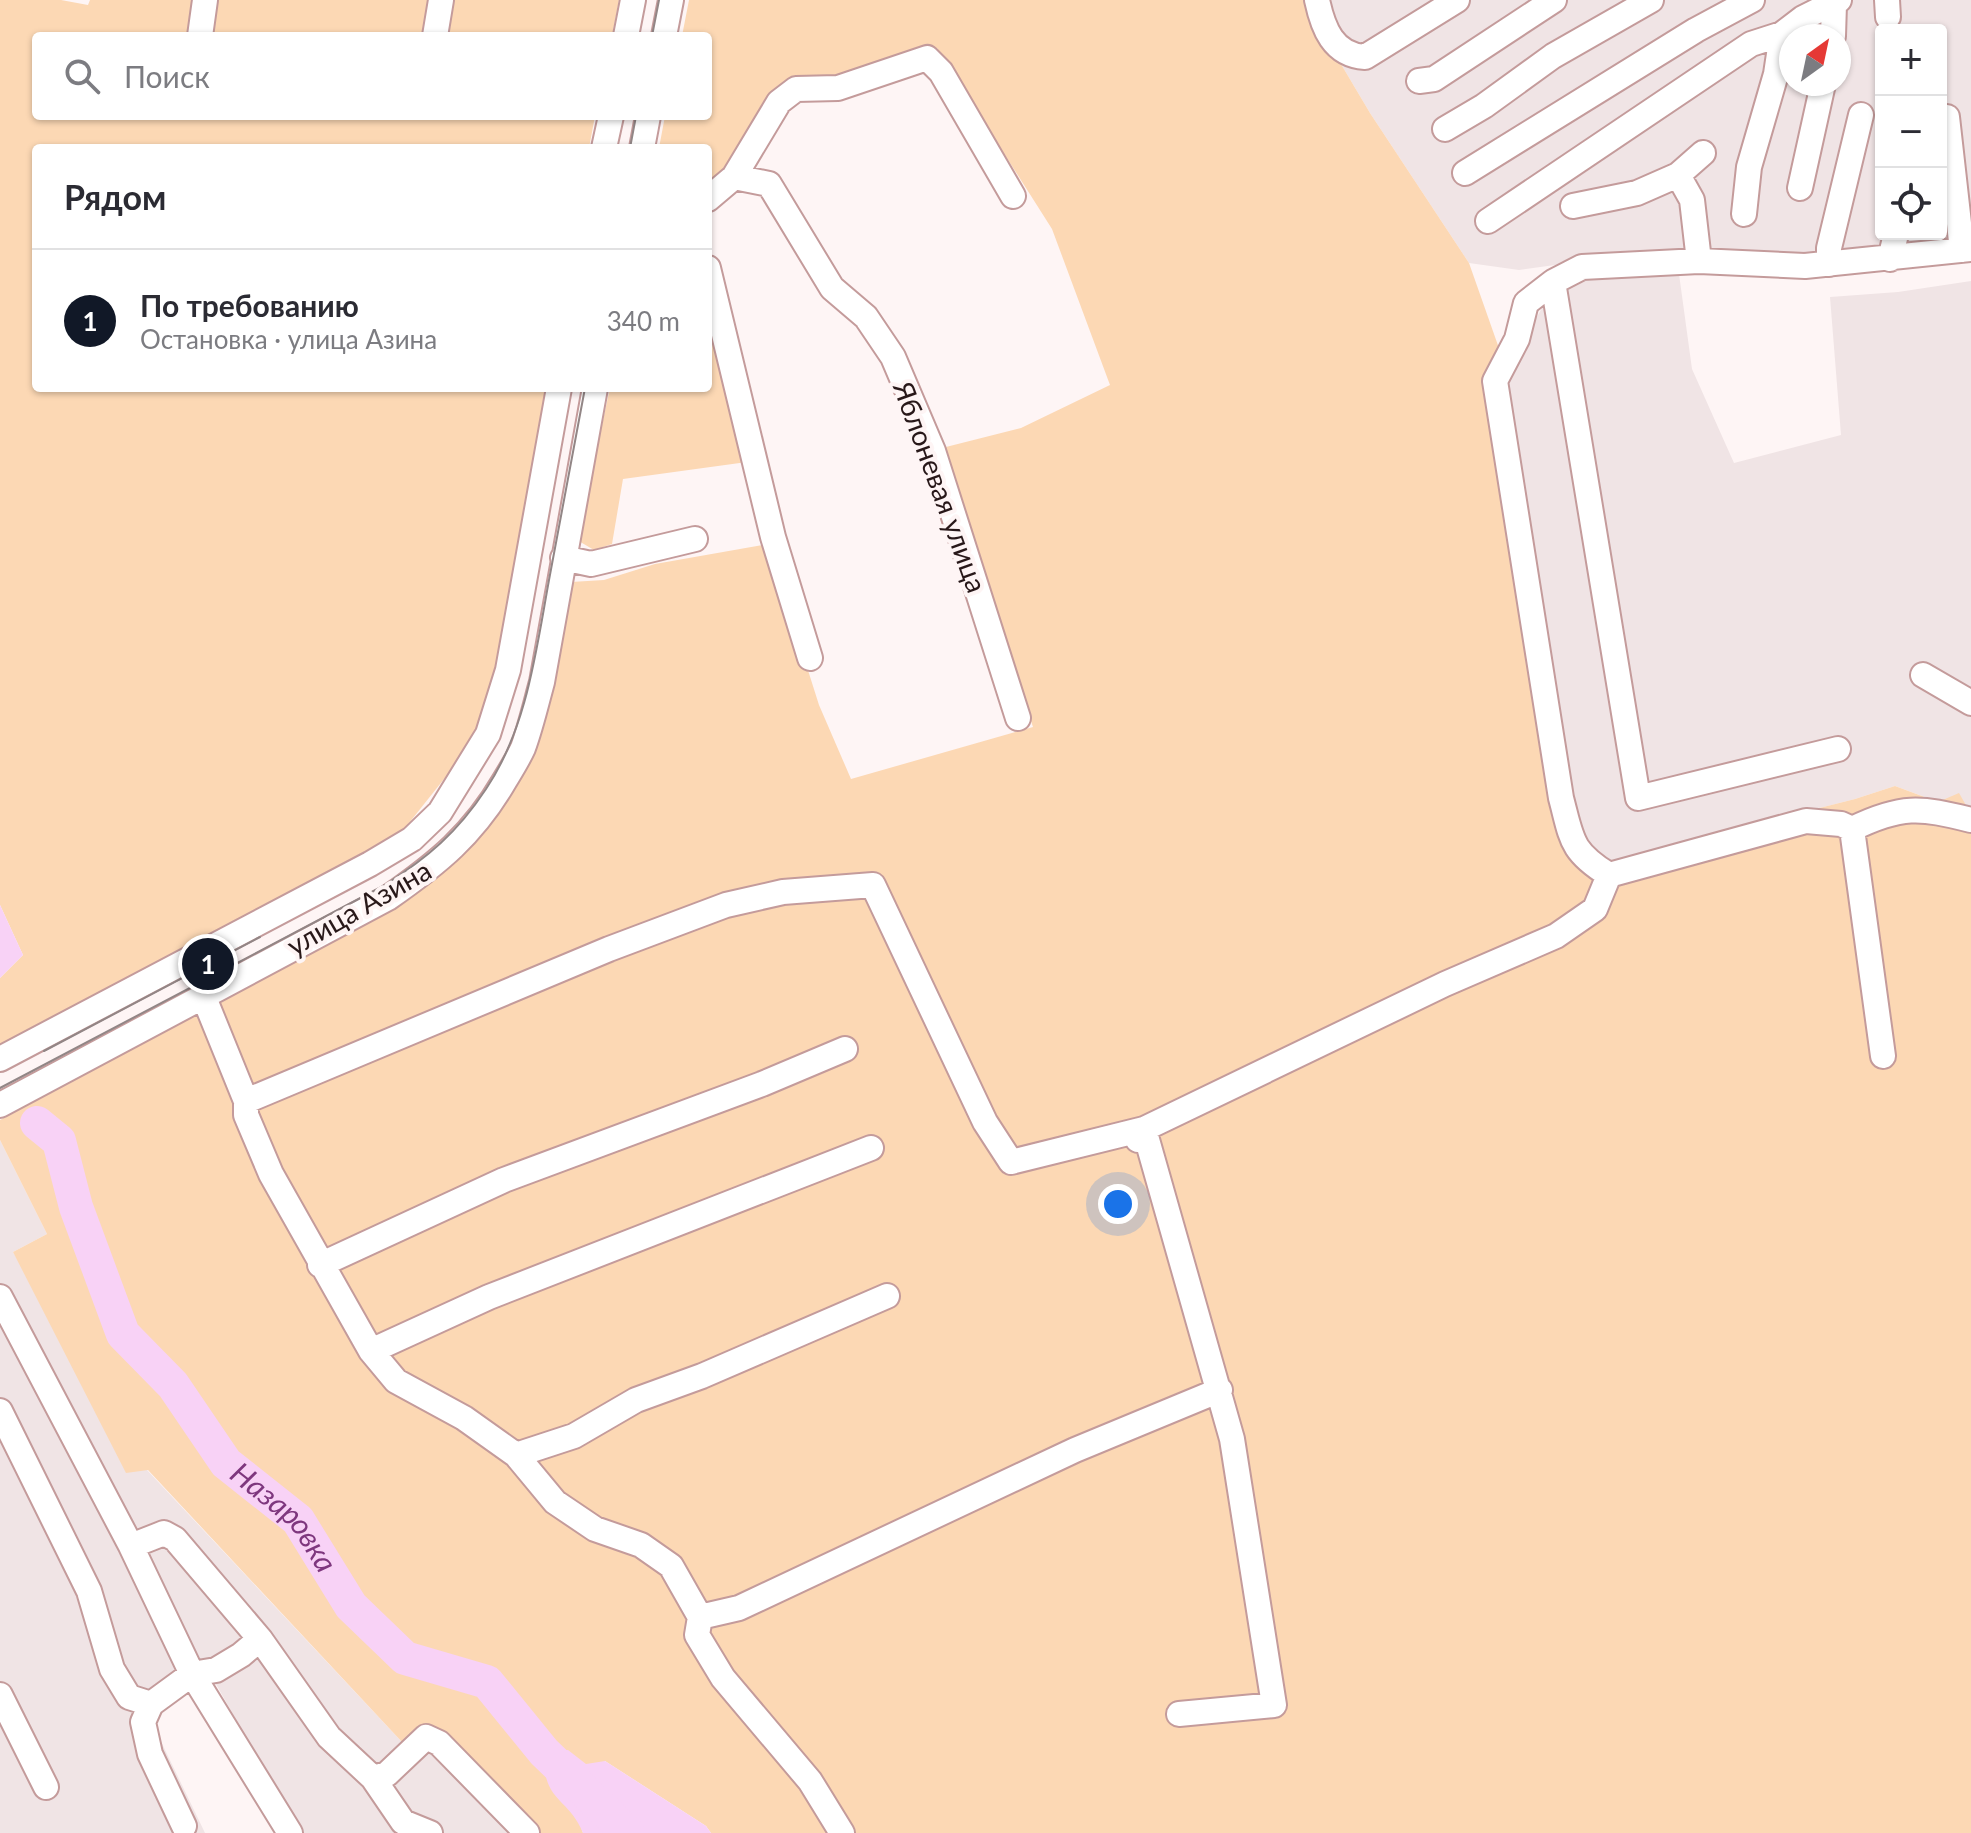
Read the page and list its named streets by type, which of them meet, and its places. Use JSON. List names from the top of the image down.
{
  "streets": {
    "street": ["Яблоневая улица", "улица Азина"]
  },
  "water": ["Назаровка"],
  "north": "top right",
  "page": {
    "map_buttons": ["+", "−"],
    "search": "Поиск",
    "heading": "Рядом",
    "list": [
      {
        "mark": "1",
        "name": "По требованию",
        "note": "Остановка · улица Азина",
        "value": "340 m"
      }
    ],
    "pins": "1"
  }
}
